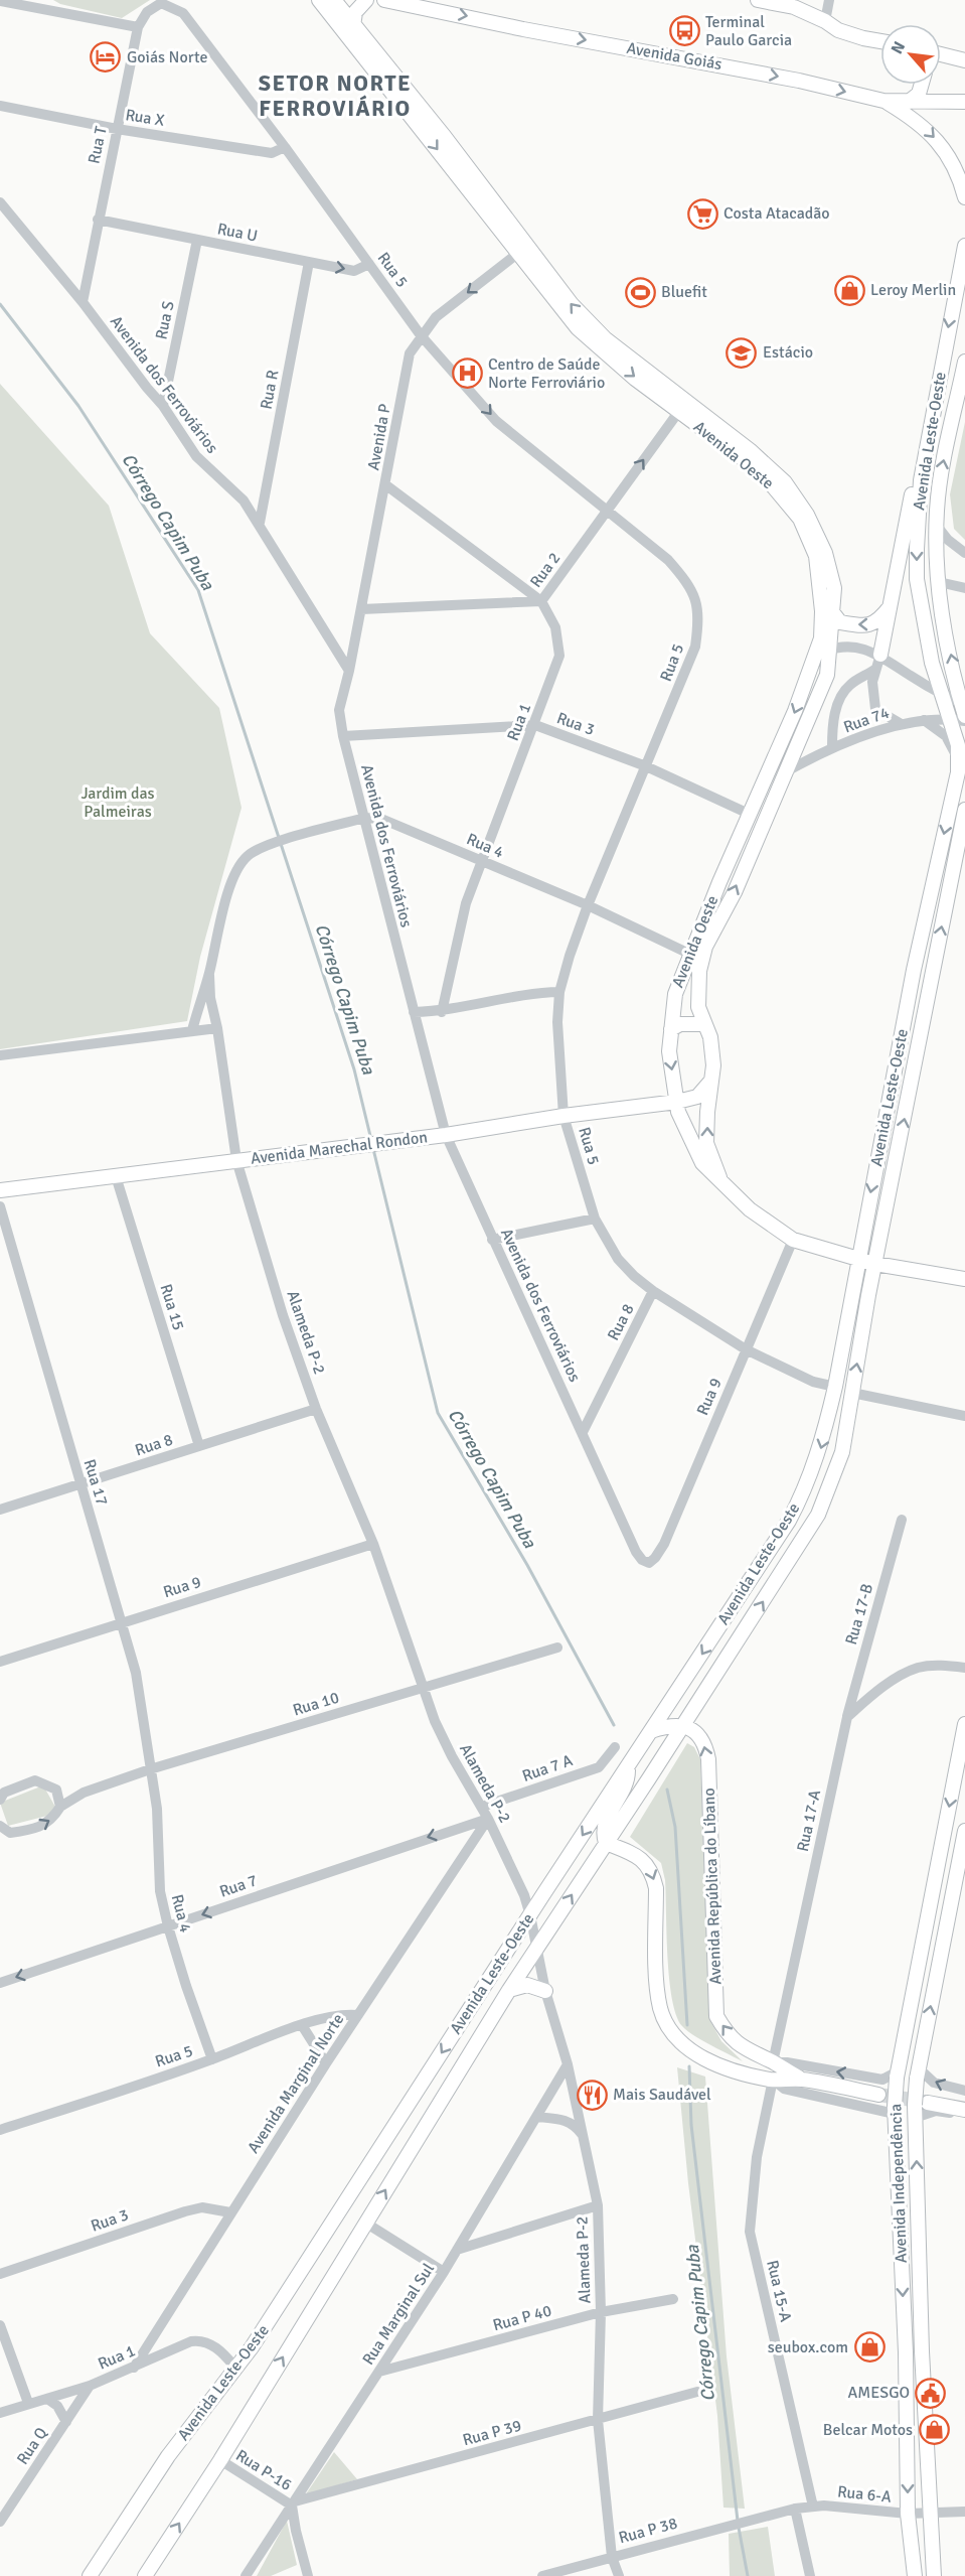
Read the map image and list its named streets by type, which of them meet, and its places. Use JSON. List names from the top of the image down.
{
  "streets": {
    "main road": [
      "Avenida Goiás",
      "Avenida Leste-Oeste",
      "Avenida Oeste",
      "Avenida Marechal Rondon",
      "Avenida República do Líbano",
      "Avenida Independência"
    ],
    "street": [
      "Rua X",
      "Rua T",
      "Rua U",
      "Rua 5",
      "Rua S",
      "Avenida dos Ferroviários",
      "Rua R",
      "Avenida P",
      "Rua 2",
      "Rua 74",
      "Rua 1",
      "Rua 3",
      "Rua 4",
      "Rua 15",
      "Rua 8",
      "Alameda P-2",
      "Rua 9",
      "Rua 17",
      "Rua 17-B",
      "Rua 10",
      "Rua 7 A",
      "Rua 17-A",
      "Rua 7",
      "Avenida Marginal Norte",
      "Rua 15-A",
      "Rua Marginal Sul",
      "Rua P 40",
      "Rua P 39",
      "Rua Q",
      "Rua P-16",
      "Rua 6-A",
      "Rua P 38"
    ]
  },
  "crossings": [
    ["Rua X", "Rua T"],
    ["Rua X", "Rua 5"],
    ["Rua T", "Rua U"],
    ["Rua T", "Rua 5"],
    ["Rua T", "Avenida dos Ferroviários"],
    ["Rua U", "Rua 5"],
    ["Rua U", "Rua S"],
    ["Rua U", "Rua R"],
    ["Rua 5", "Avenida P"],
    ["Rua 5", "Avenida Leste-Oeste"],
    ["Rua 5", "Rua 2"],
    ["Rua 5", "Rua 3"],
    ["Rua 5", "Rua 4"],
    ["Rua 5", "Avenida Marechal Rondon"],
    ["Rua 5", "Rua 8"],
    ["Rua 5", "Rua 9"],
    ["Rua 5", "Avenida Marginal Norte"],
    ["Rua S", "Avenida dos Ferroviários"],
    ["Avenida dos Ferroviários", "Rua R"],
    ["Avenida dos Ferroviários", "Avenida P"],
    ["Avenida dos Ferroviários", "Rua 3"],
    ["Avenida dos Ferroviários", "Rua 4"],
    ["Avenida dos Ferroviários", "Avenida Marechal Rondon"],
    ["Avenida dos Ferroviários", "Rua 8"],
    ["Avenida dos Ferroviários", "Rua 9"],
    ["Avenida P", "Avenida Oeste"],
    ["Avenida P", "Rua 2"],
    ["Avenida P", "Rua 1"],
    ["Avenida Leste-Oeste", "Avenida Oeste"],
    ["Avenida Leste-Oeste", "Rua 74"],
    ["Avenida Leste-Oeste", "Rua 1"],
    ["Avenida Leste-Oeste", "Alameda P-2"],
    ["Avenida Leste-Oeste", "Avenida República do Líbano"],
    ["Avenida Leste-Oeste", "Rua P-16"],
    ["Avenida Oeste", "Rua 2"],
    ["Avenida Oeste", "Rua 74"],
    ["Avenida Oeste", "Rua 3"],
    ["Avenida Oeste", "Rua 4"],
    ["Avenida Oeste", "Avenida Marechal Rondon"],
    ["Avenida Oeste", "Rua 9"],
    ["Rua 2", "Rua 1"],
    ["Rua 1", "Rua 3"],
    ["Rua 1", "Rua 4"],
    ["Rua 1", "Avenida Marginal Norte"],
    ["Rua 1", "Rua Q"],
    ["Rua 3", "Avenida Marginal Norte"],
    ["Rua 4", "Alameda P-2"],
    ["Rua 4", "Rua 17"],
    ["Rua 4", "Rua 10"],
    ["Rua 4", "Rua 7"],
    ["Avenida Marechal Rondon", "Rua 15"],
    ["Avenida Marechal Rondon", "Alameda P-2"],
    ["Rua 15", "Rua 8"],
    ["Rua 8", "Alameda P-2"],
    ["Rua 8", "Rua 17"],
    ["Alameda P-2", "Rua 9"],
    ["Alameda P-2", "Rua 10"],
    ["Alameda P-2", "Rua 7 A"],
    ["Alameda P-2", "Rua 7"],
    ["Alameda P-2", "Avenida Marginal Norte"],
    ["Alameda P-2", "Rua Marginal Sul"],
    ["Alameda P-2", "Rua P 40"],
    ["Alameda P-2", "Rua P 39"],
    ["Alameda P-2", "Rua P 38"],
    ["Rua 9", "Rua 17"],
    ["Rua 17", "Rua 10"],
    ["Rua 17-B", "Rua 17-A"],
    ["Rua 17-A", "Avenida República do Líbano"],
    ["Rua 7", "Avenida Marginal Norte"],
    ["Avenida República do Líbano", "Avenida Independência"],
    ["Avenida República do Líbano", "Rua 15-A"],
    ["Avenida Independência", "Rua 6-A"],
    ["Rua 15-A", "Rua 6-A"],
    ["Rua Marginal Sul", "Rua P 40"],
    ["Rua Marginal Sul", "Rua P 39"],
    ["Rua Marginal Sul", "Rua P-16"],
    ["Rua P 39", "Rua P-16"],
    ["Rua 6-A", "Rua P 38"]
  ],
  "one_way": ["Avenida Goiás", "Rua 7"],
  "districts": ["SETOR NORTE FERROVIÁRIO"],
  "water": ["Córrego Capim Puba"],
  "parks": ["Jardim das Palmeiras"],
  "places": {
    "bus stop": ["Terminal Paulo Garcia"],
    "hotel": ["Goiás Norte"],
    "supermarket": ["Costa Atacadão"],
    "shop": ["Leroy Merlin", "seubox.com", "Belcar Motos"],
    "sports": ["Bluefit"],
    "school or university": ["Estácio"],
    "hospital": ["Centro de Saúde Norte Ferroviário"],
    "restaurant": ["Mais Saudável"],
    "public building": ["AMESGO"]
  },
  "north": "top left"
}
